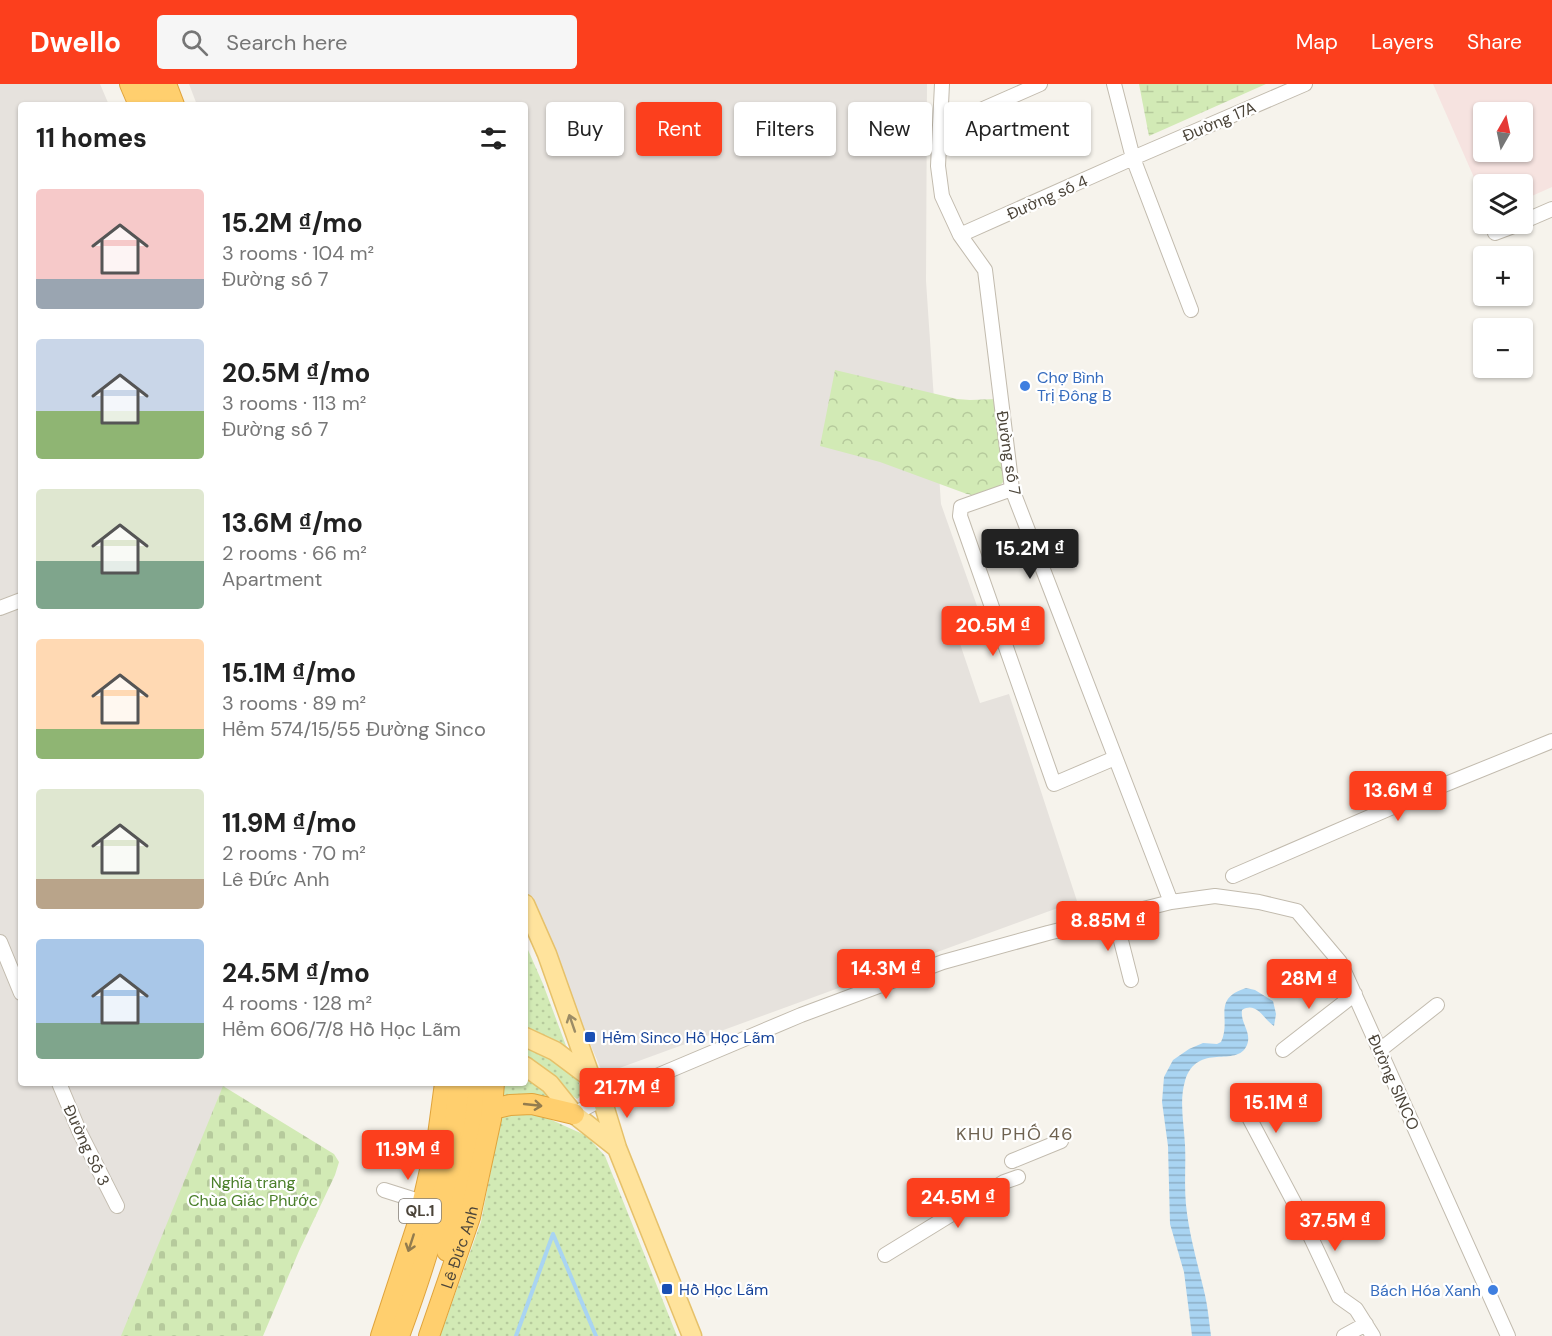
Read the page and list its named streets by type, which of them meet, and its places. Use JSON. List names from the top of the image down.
{
  "streets": {
    "highway": ["QL.1", "Lê Đức Anh"],
    "street": [
      "Đường 17A",
      "Đường số 4",
      "Đường số 7",
      "Đường SINCO",
      "Đường Số 3"
    ]
  },
  "crossings": [
    ["Đường 17A", "Đường số 4"],
    ["Đường số 4", "Đường số 7"],
    ["Đường số 7", "Đường SINCO"]
  ],
  "districts": ["KHU PHỐ 46"],
  "parks": ["Nghĩa trang Chùa Giác Phước"],
  "places": {
    "other": ["Chợ Bình Trị Đông B", "Bách Hóa Xanh"],
    "transit": ["Hẻm Sinco Hồ Học Lãm", "Hồ Học Lãm"]
  },
  "north": "top",
  "page": {
    "header": "Dwello",
    "search": "Search here",
    "nav": ["Map", "Layers", "Share"],
    "map_buttons": ["+", "−"],
    "chip": [
      "Buy",
      "Rent",
      "Filters",
      "New",
      "Apartment"
    ],
    "heading": "11 homes",
    "list": [
      {
        "name": "15.2M ₫/mo",
        "note": "3 rooms · 104 m² · Đường số 7"
      },
      {
        "name": "20.5M ₫/mo",
        "note": "3 rooms · 113 m² · Đường số 7"
      },
      {
        "name": "13.6M ₫/mo",
        "note": "2 rooms · 66 m² · Apartment"
      },
      {
        "name": "15.1M ₫/mo",
        "note": "3 rooms · 89 m² · Hẻm 574/15/55 Đường Sinco"
      },
      {
        "name": "11.9M ₫/mo",
        "note": "2 rooms · 70 m² · Lê Đức Anh"
      },
      {
        "name": "24.5M ₫/mo",
        "note": "4 rooms · 128 m² · Hẻm 606/7/8 Hồ Học Lãm"
      }
    ],
    "price": [
      "15.2M ₫",
      "20.5M ₫",
      "13.6M ₫",
      "8.85M ₫",
      "14.3M ₫",
      "28M ₫",
      "21.7M ₫",
      "15.1M ₫",
      "11.9M ₫",
      "24.5M ₫",
      "37.5M ₫"
    ]
  }
}
